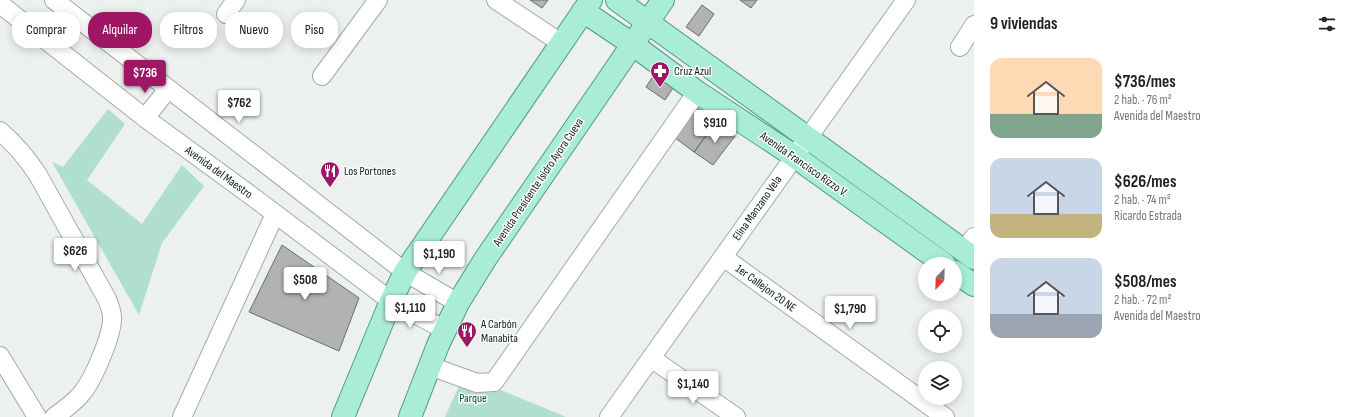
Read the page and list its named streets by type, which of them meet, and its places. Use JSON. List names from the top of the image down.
{
  "streets": {
    "main road": ["Avenida Francisco Rizzo V.", "Avenida Presidente Isidro Ayora Cueva"],
    "street": ["Avenida del Maestro", "Elina Manzano Vela", "1er Callejon 20 NE"]
  },
  "crossings": [
    ["Avenida Francisco Rizzo V.", "Avenida Presidente Isidro Ayora Cueva"],
    ["Avenida Francisco Rizzo V.", "Elina Manzano Vela"],
    ["Avenida del Maestro", "Avenida Presidente Isidro Ayora Cueva"],
    ["Elina Manzano Vela", "1er Callejon 20 NE"]
  ],
  "parks": ["Parque"],
  "places": {
    "pharmacy": ["Cruz Azul"],
    "restaurant": ["Los Portones", "A Carbón Manabita"]
  },
  "north": "bottom left",
  "page": {
    "heading": "9 viviendas",
    "chip": [
      "Comprar",
      "Alquilar",
      "Filtros",
      "Nuevo",
      "Piso"
    ],
    "list": [
      {
        "name": "$736/mes",
        "note": "2 hab. · 76 m² · Avenida del Maestro"
      },
      {
        "name": "$626/mes",
        "note": "2 hab. · 74 m² · Ricardo Estrada"
      },
      {
        "name": "$508/mes",
        "note": "2 hab. · 72 m² · Avenida del Maestro"
      }
    ],
    "price": [
      "$736",
      "$762",
      "$910",
      "$626",
      "$1,190",
      "$508",
      "$1,110",
      "$1,790",
      "$1,140"
    ]
  }
}
